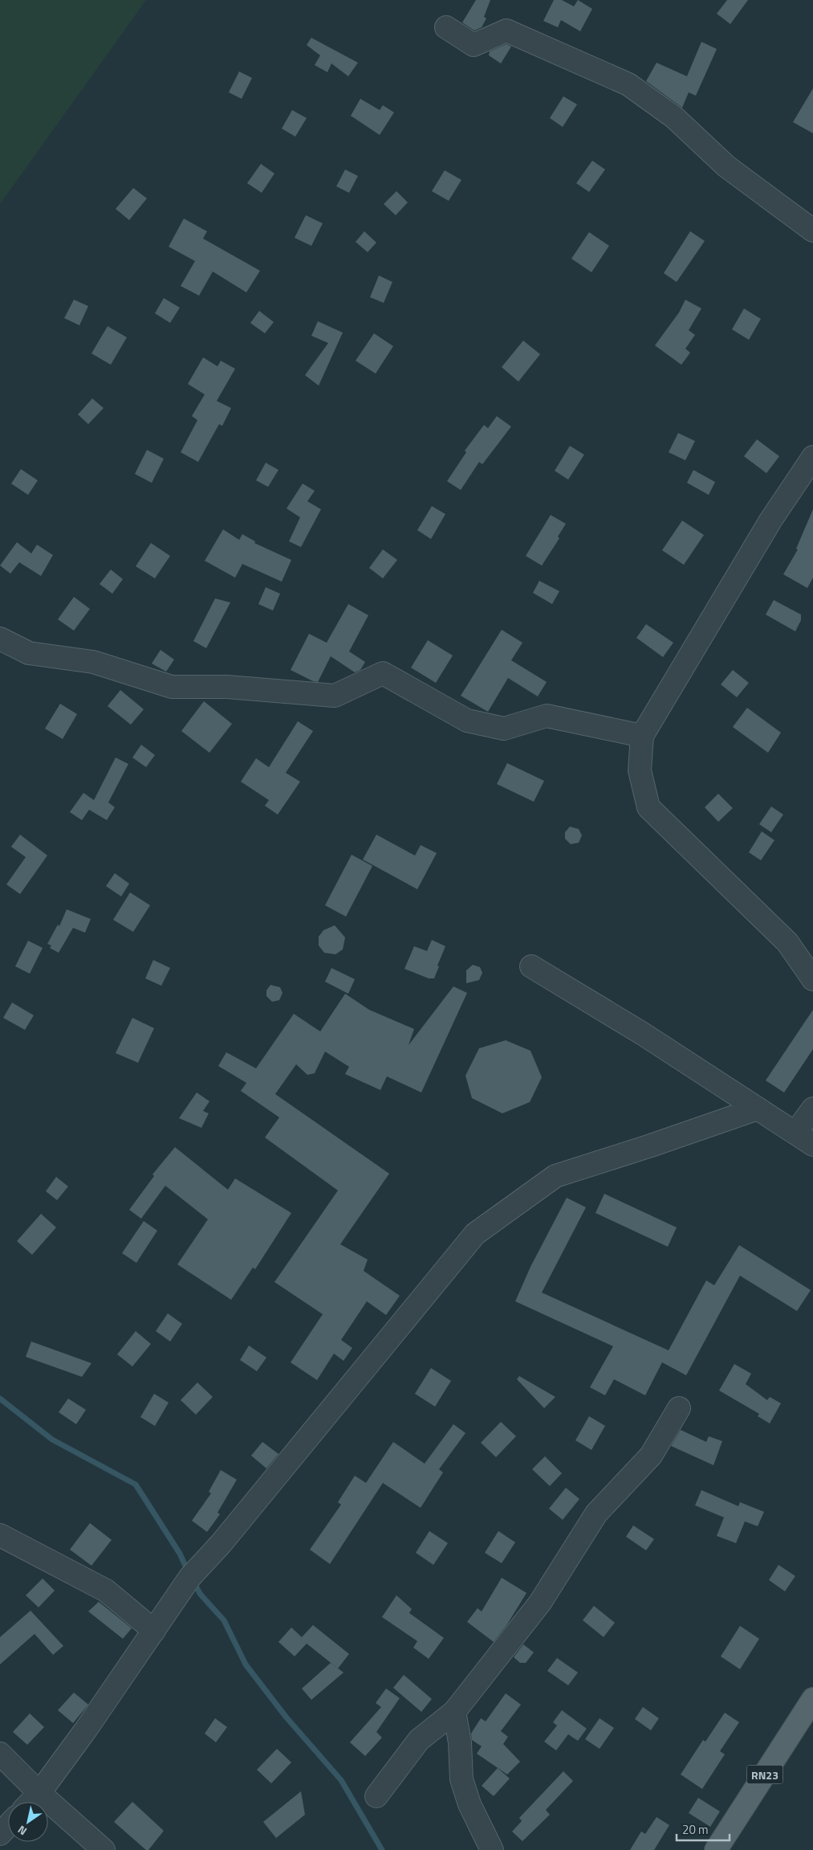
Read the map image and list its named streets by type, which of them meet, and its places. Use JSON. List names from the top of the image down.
{
  "streets": {
    "main road": ["RN23"]
  },
  "scale_bar": "20 m",
  "north": "bottom left"
}
